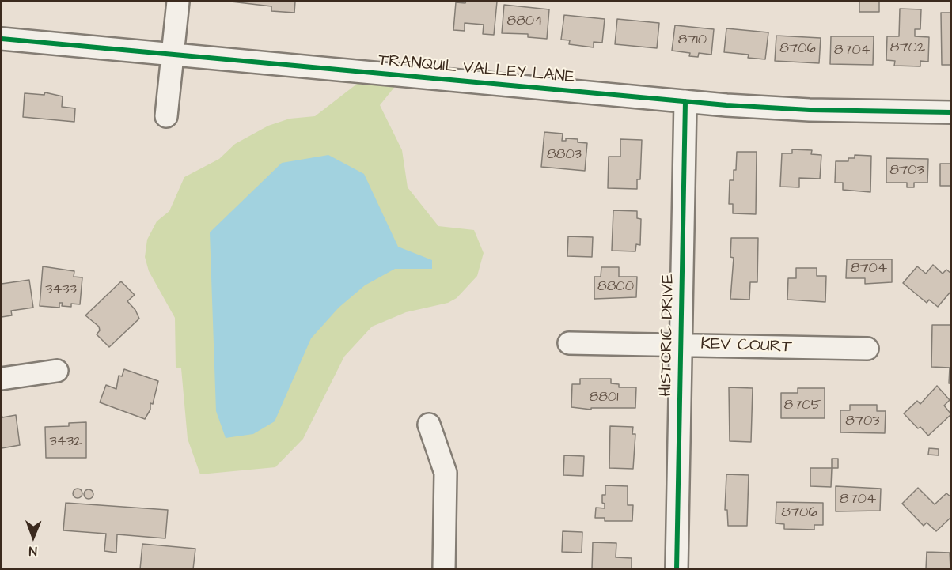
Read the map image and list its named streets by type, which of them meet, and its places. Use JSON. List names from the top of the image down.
{
  "streets": {
    "street": ["TRANQUIL VALLEY LANE", "HISTORIC DRIVE", "KEV COURT"]
  },
  "crossings": [
    ["TRANQUIL VALLEY LANE", "HISTORIC DRIVE"],
    ["HISTORIC DRIVE", "KEV COURT"]
  ],
  "house_numbers": [
    "8804",
    "8710",
    "8702",
    "8706",
    "8704",
    "8803",
    "8703",
    "8704",
    "8800",
    "3433",
    "8801",
    "8705",
    "8703",
    "3432",
    "8704",
    "8706"
  ],
  "north": "bottom"
}
